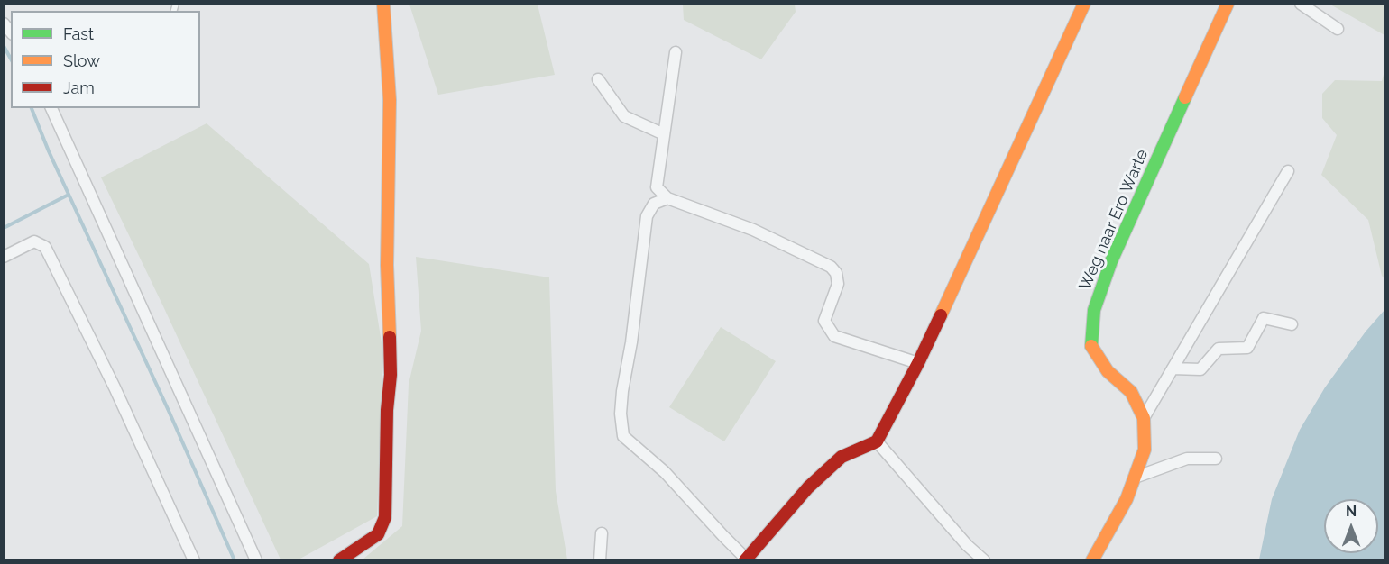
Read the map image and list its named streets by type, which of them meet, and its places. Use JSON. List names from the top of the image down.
{
  "streets": {
    "street": ["Weg naar Ero Warte"]
  },
  "legend": ["Fast", "Slow", "Jam"],
  "north": "top"
}
